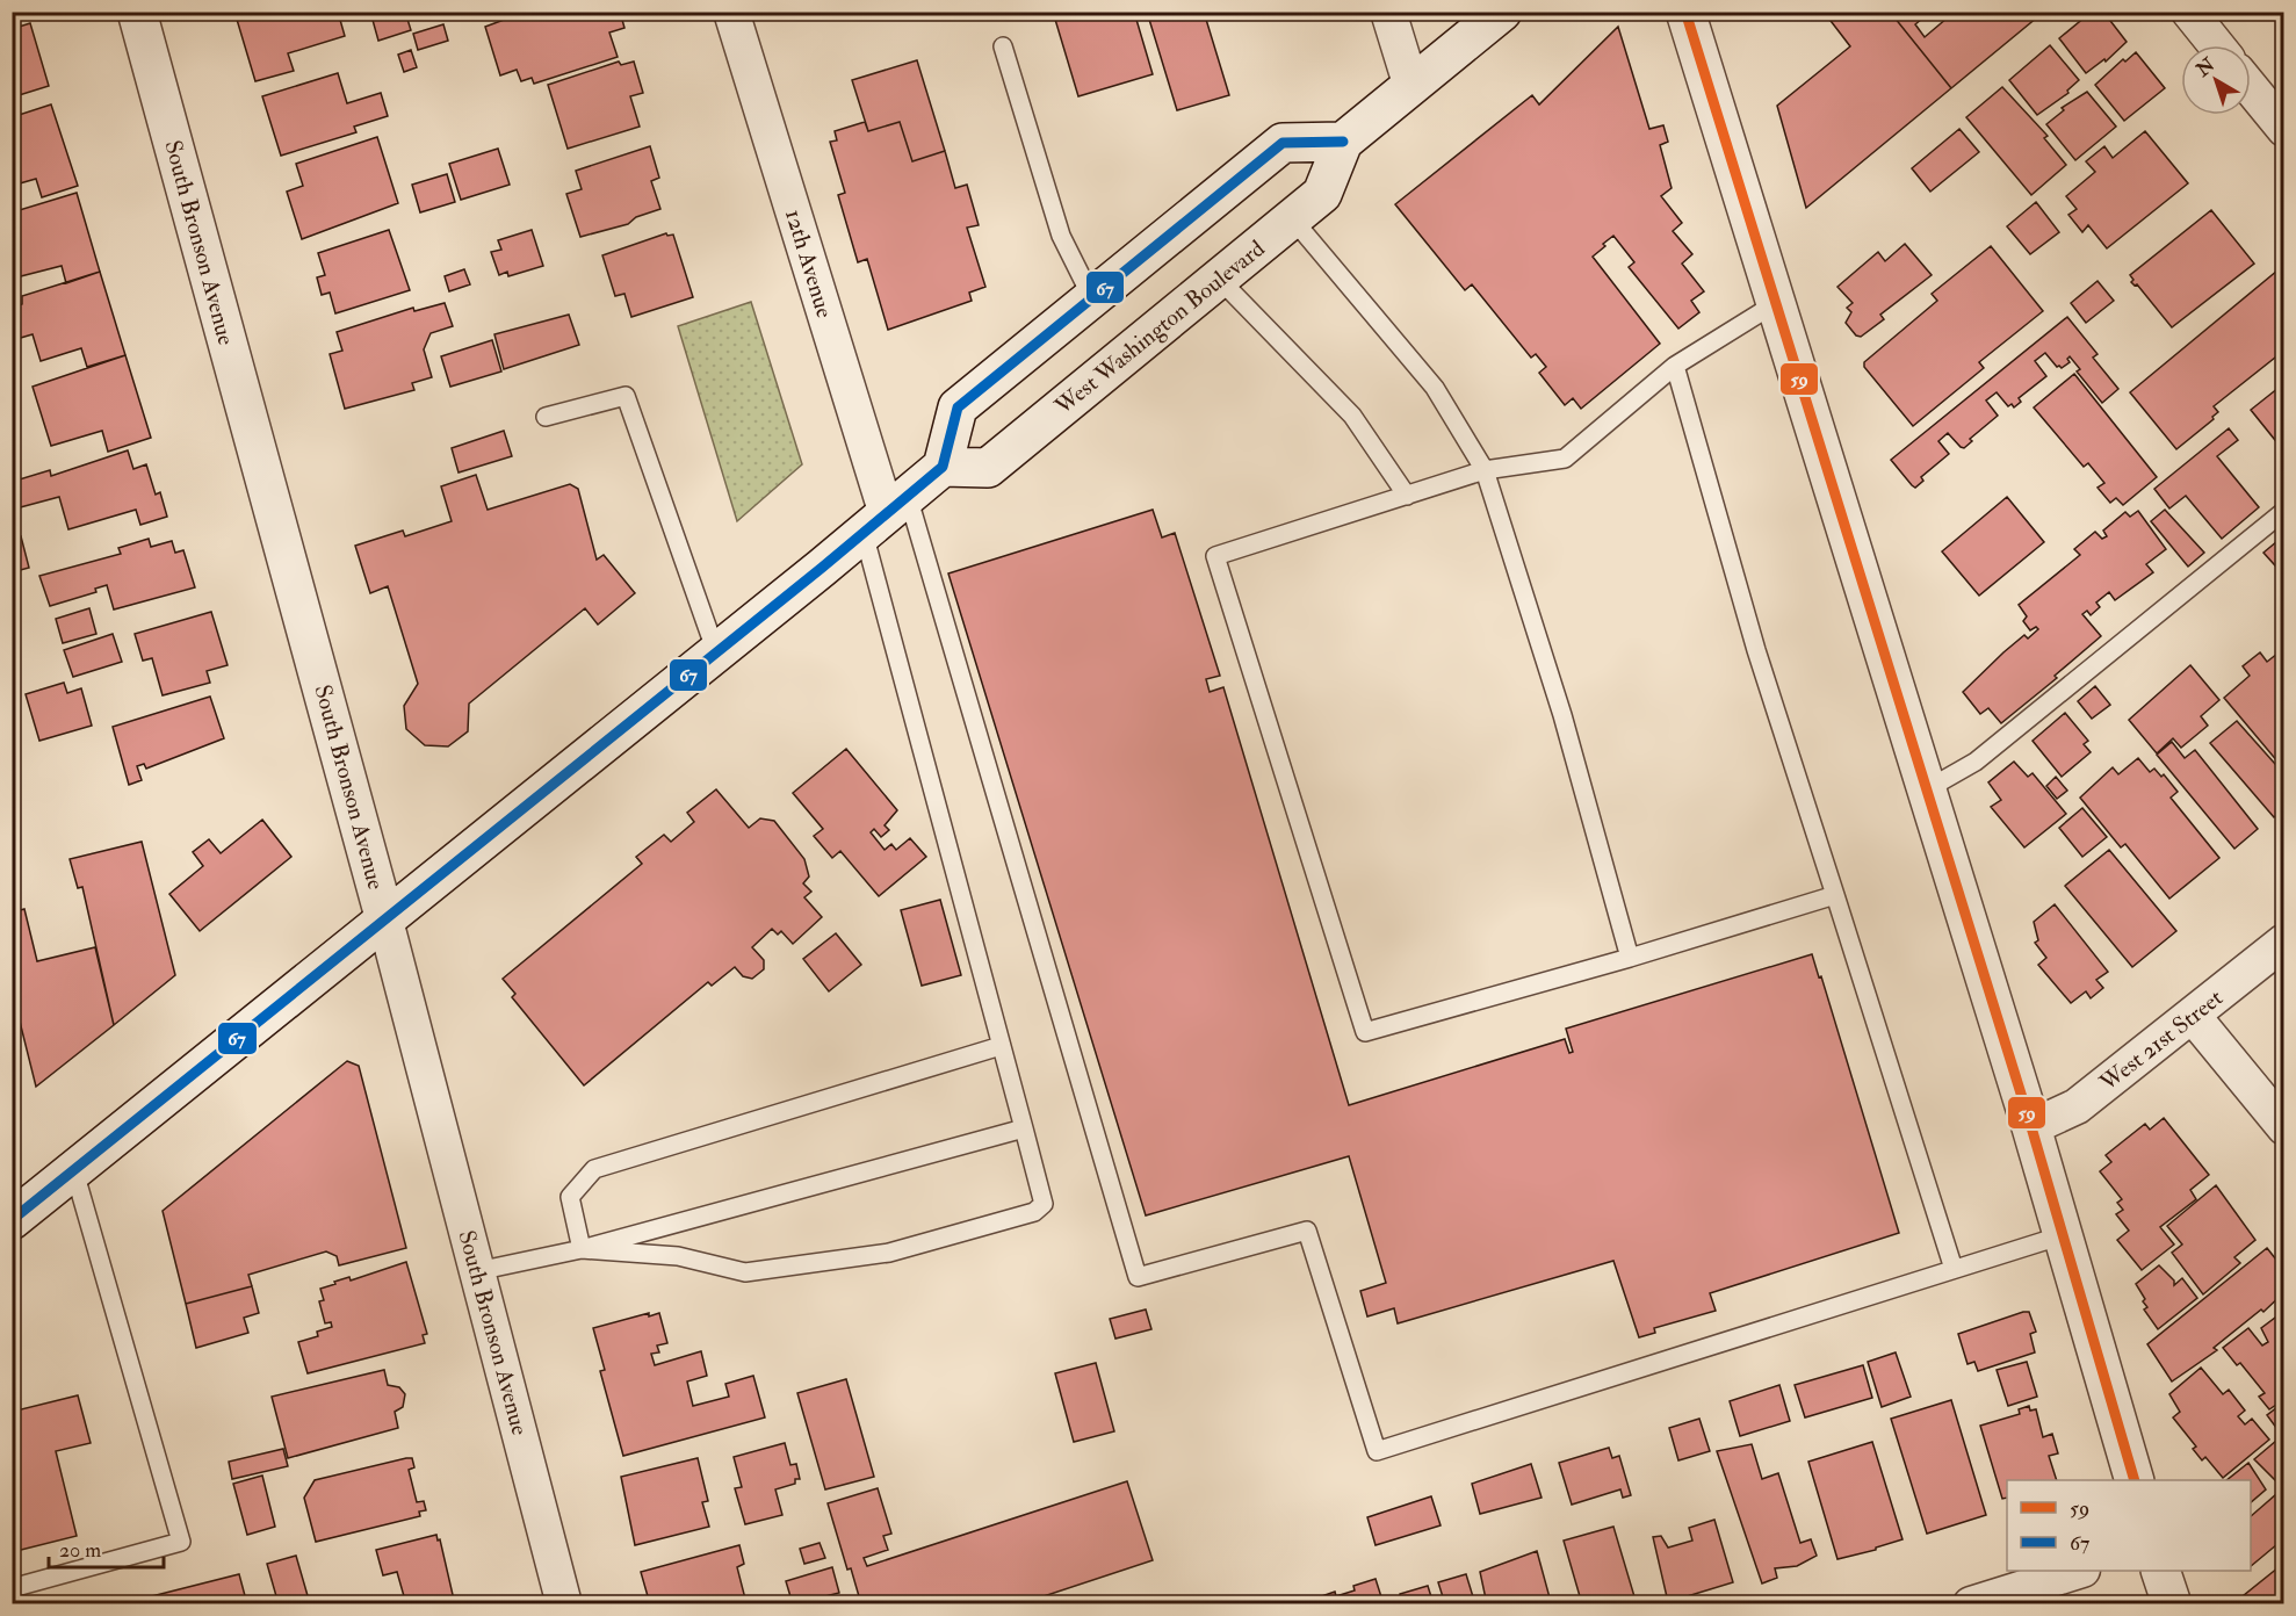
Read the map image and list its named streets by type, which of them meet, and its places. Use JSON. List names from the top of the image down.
{
  "streets": {
    "street": [
      "South Bronson Avenue",
      "12th Avenue",
      "West Washington Boulevard",
      "West 21st Street"
    ]
  },
  "lines": ["transit line 59", "transit line 67"],
  "legend": ["59", "67"],
  "scale_bar": "20 m",
  "north": "top left"
}
